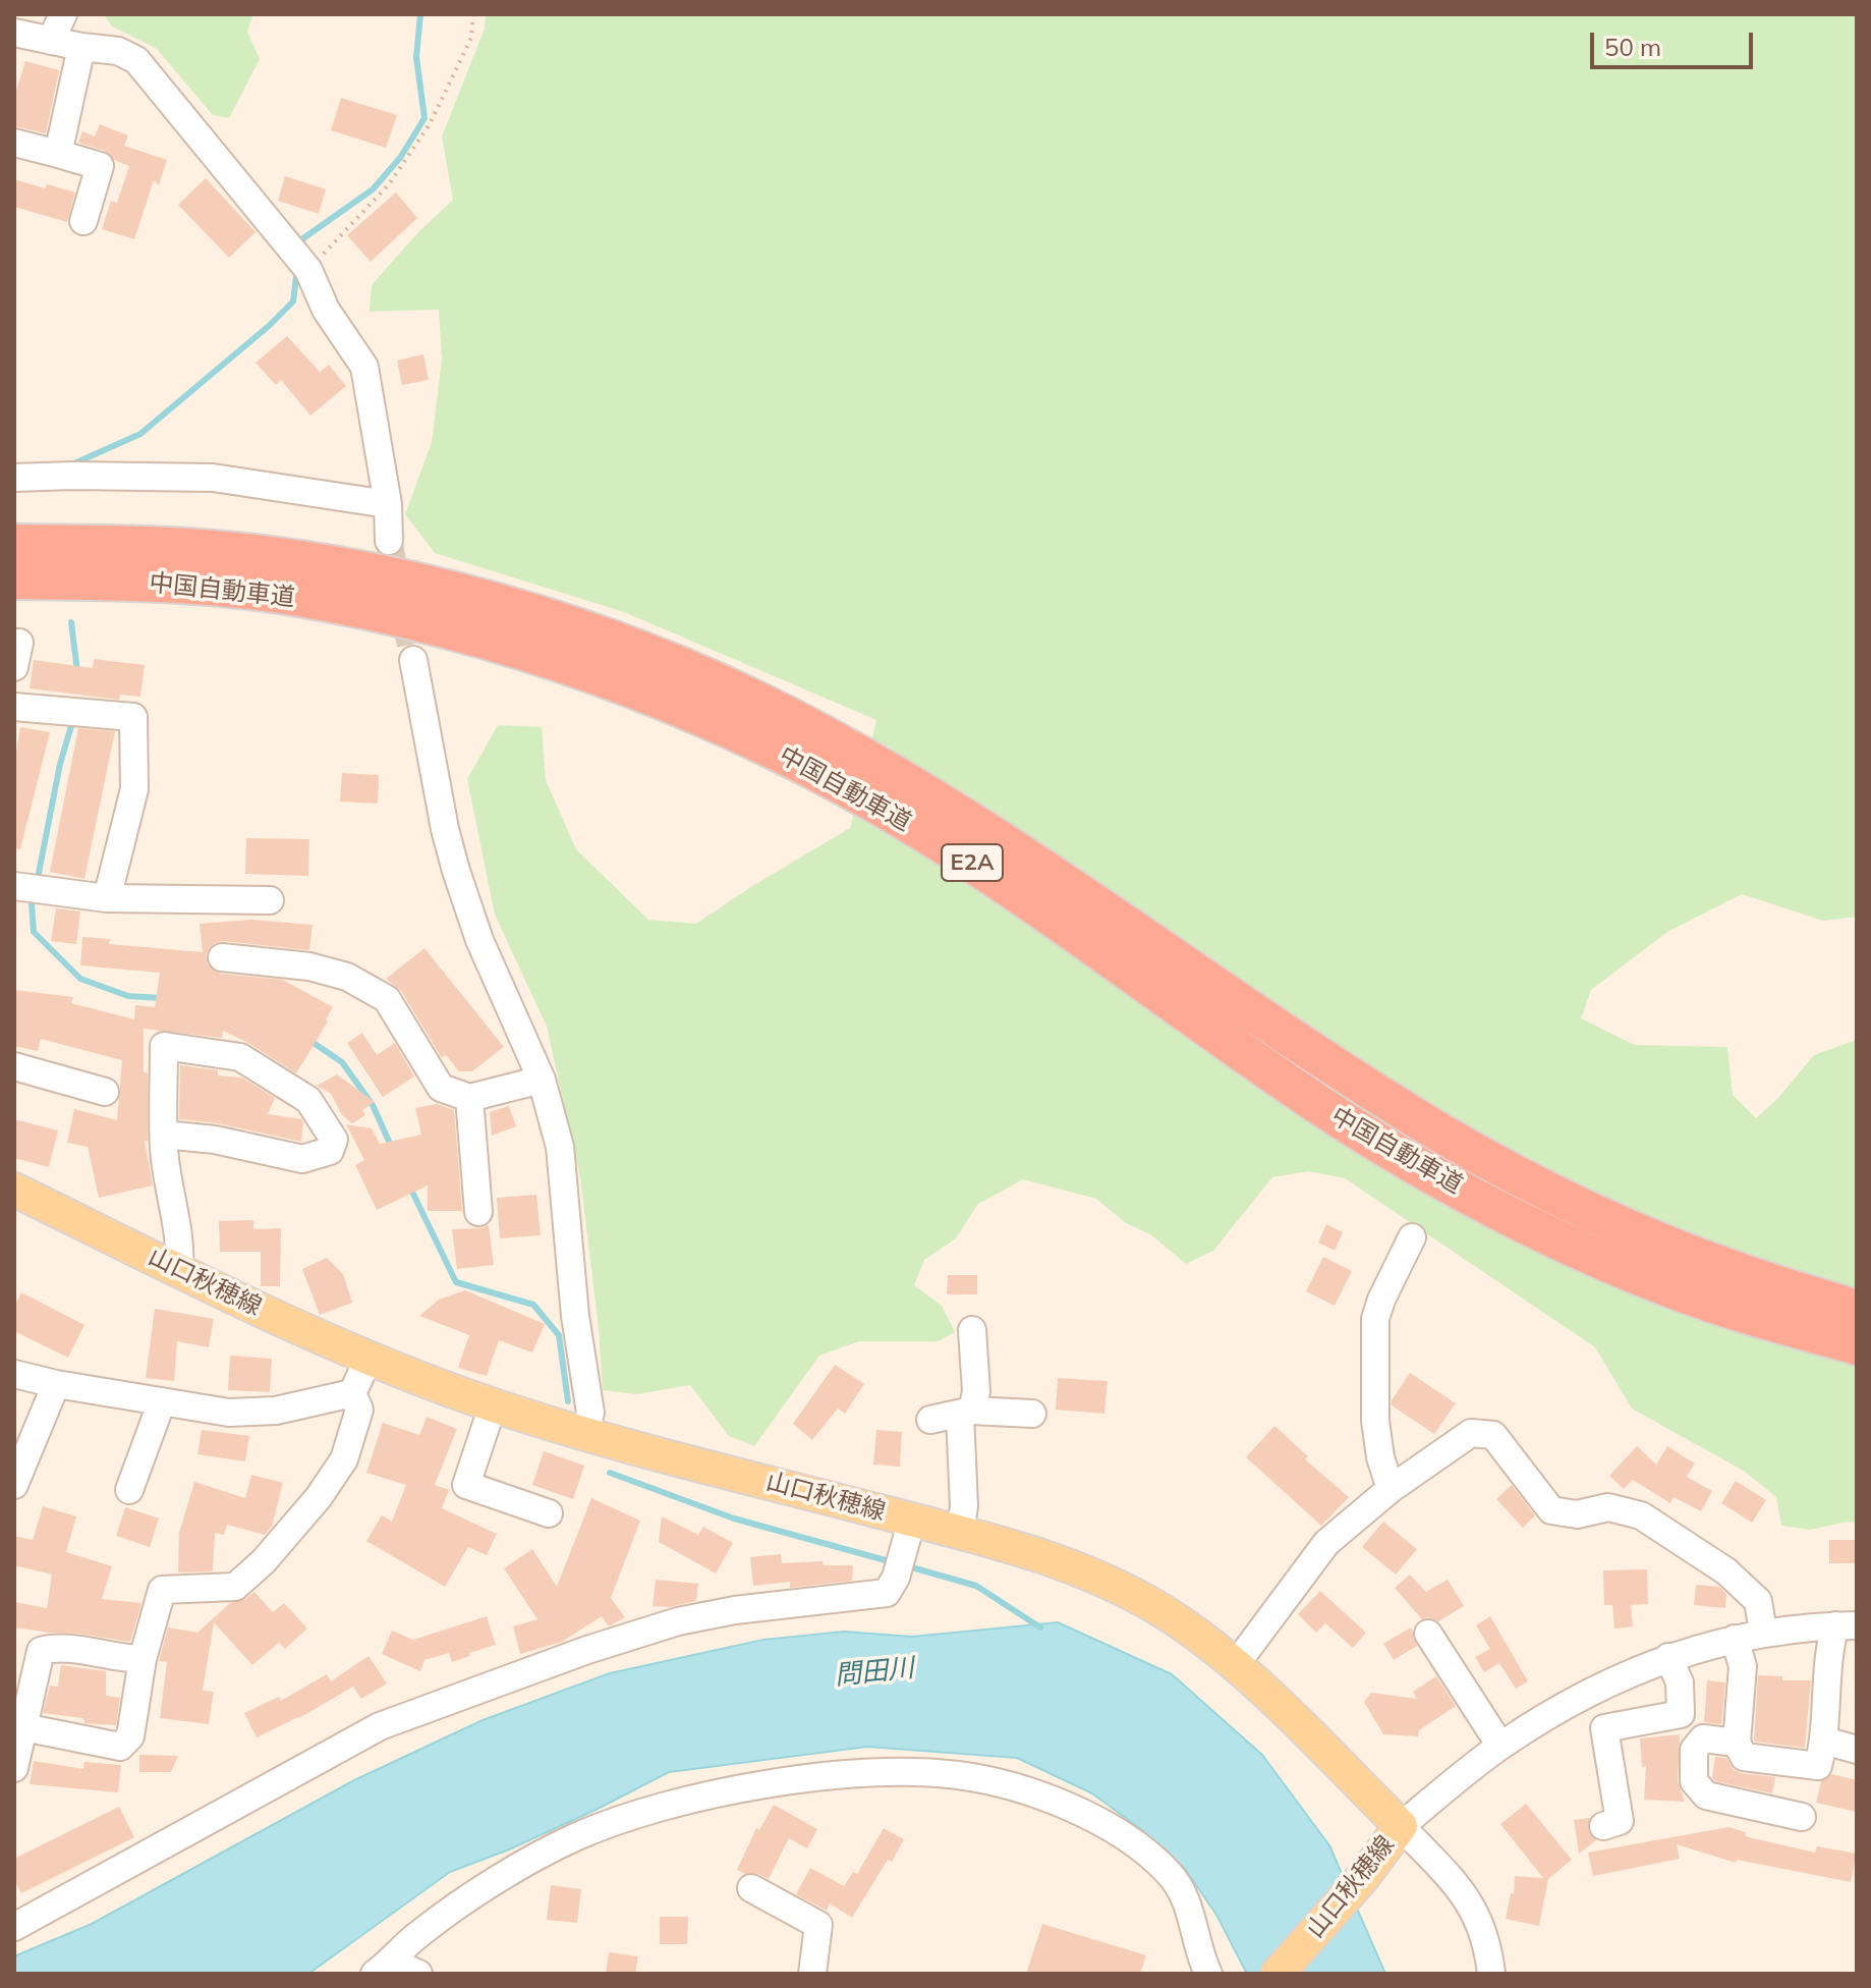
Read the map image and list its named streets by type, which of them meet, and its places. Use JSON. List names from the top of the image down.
{
  "streets": {
    "highway": ["中国自動車道", "E2A"],
    "main road": ["山口秋穂線"]
  },
  "water": ["問田川"],
  "scale_bar": "50 m"
}
